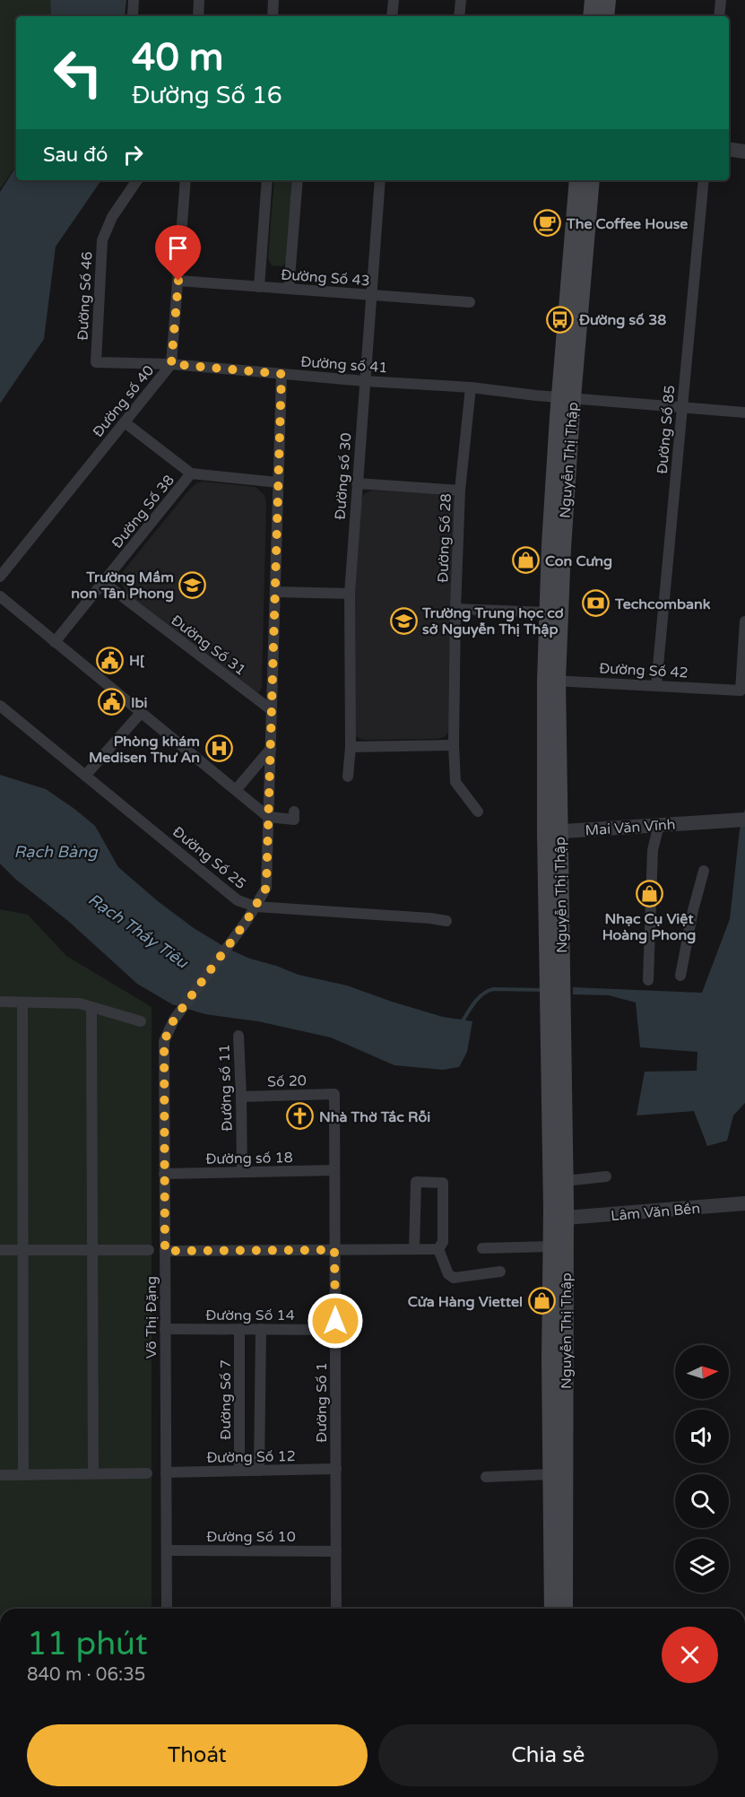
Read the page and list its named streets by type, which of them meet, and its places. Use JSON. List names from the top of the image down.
{
  "streets": {
    "main road": ["Nguyễn Thị Thập"],
    "street": [
      "Đường Số 43",
      "Đường Số 46",
      "Đường số 41",
      "Đường số 40",
      "Đường Số 85",
      "Đường số 30",
      "Đường Số 38",
      "Đường Số 28",
      "Đường Số 31",
      "Đường Số 42",
      "Mai Văn Vĩnh",
      "Đường Số 25",
      "Số 20",
      "Đường số 11",
      "Đường số 18",
      "Lâm Văn Bền",
      "Đường Số 14",
      "Võ Thị Đặng",
      "Đường Số 7",
      "Đường Số 1",
      "Đường Số 12",
      "Đường Số 10"
    ]
  },
  "crossings": [
    ["Đường Số 43", "Đường số 40"],
    ["Đường Số 43", "Đường số 30"],
    ["Đường Số 46", "Đường số 41"],
    ["Đường số 41", "Đường số 40"],
    ["Đường số 41", "Nguyễn Thị Thập"],
    ["Đường số 41", "Đường số 30"],
    ["Đường số 41", "Đường Số 28"],
    ["Đường số 41", "Võ Thị Đặng"],
    ["Đường Số 85", "Đường Số 42"],
    ["Nguyễn Thị Thập", "Đường Số 42"],
    ["Nguyễn Thị Thập", "Mai Văn Vĩnh"],
    ["Nguyễn Thị Thập", "Lâm Văn Bền"],
    ["Đường Số 38", "Đường Số 31"],
    ["Đường Số 31", "Võ Thị Đặng"],
    ["Đường Số 25", "Võ Thị Đặng"],
    ["Số 20", "Đường số 11"],
    ["Số 20", "Đường Số 1"],
    ["Đường số 11", "Đường số 18"],
    ["Đường số 18", "Võ Thị Đặng"],
    ["Đường số 18", "Đường Số 1"],
    ["Đường Số 14", "Võ Thị Đặng"],
    ["Đường Số 14", "Đường Số 7"],
    ["Đường Số 14", "Đường Số 1"],
    ["Võ Thị Đặng", "Đường Số 12"],
    ["Võ Thị Đặng", "Đường Số 10"],
    ["Đường Số 7", "Đường Số 12"],
    ["Đường Số 1", "Đường Số 12"],
    ["Đường Số 1", "Đường Số 10"]
  ],
  "water": ["Rạch Bàng", "Rạch Thầy Tiêu"],
  "places": {
    "cafe": ["The Coffee House"],
    "bus stop": ["Đường số 38"],
    "shop": ["Con Cưng", "Nhạc Cụ Việt Hoàng Phong", "Cửa Hàng Viettel"],
    "school or university": ["Trường Mầm non Tân Phong", "Trường Trung học cơ sở Nguyễn Thị Thập"],
    "bank": ["Techcombank"],
    "public building": ["H[", "Ibi"],
    "hospital": ["Phòng khám Medisen Thư An"],
    "church": ["Nhà Thờ Tắc Rỗi"]
  },
  "north": "right",
  "page": {
    "turn": ["40 m", "Đường Số 16"],
    "then": "Sau đó",
    "heading": ["11 phút", "840 m · 06:35"],
    "buttons": ["Thoát", "Chia sẻ"]
  }
}
